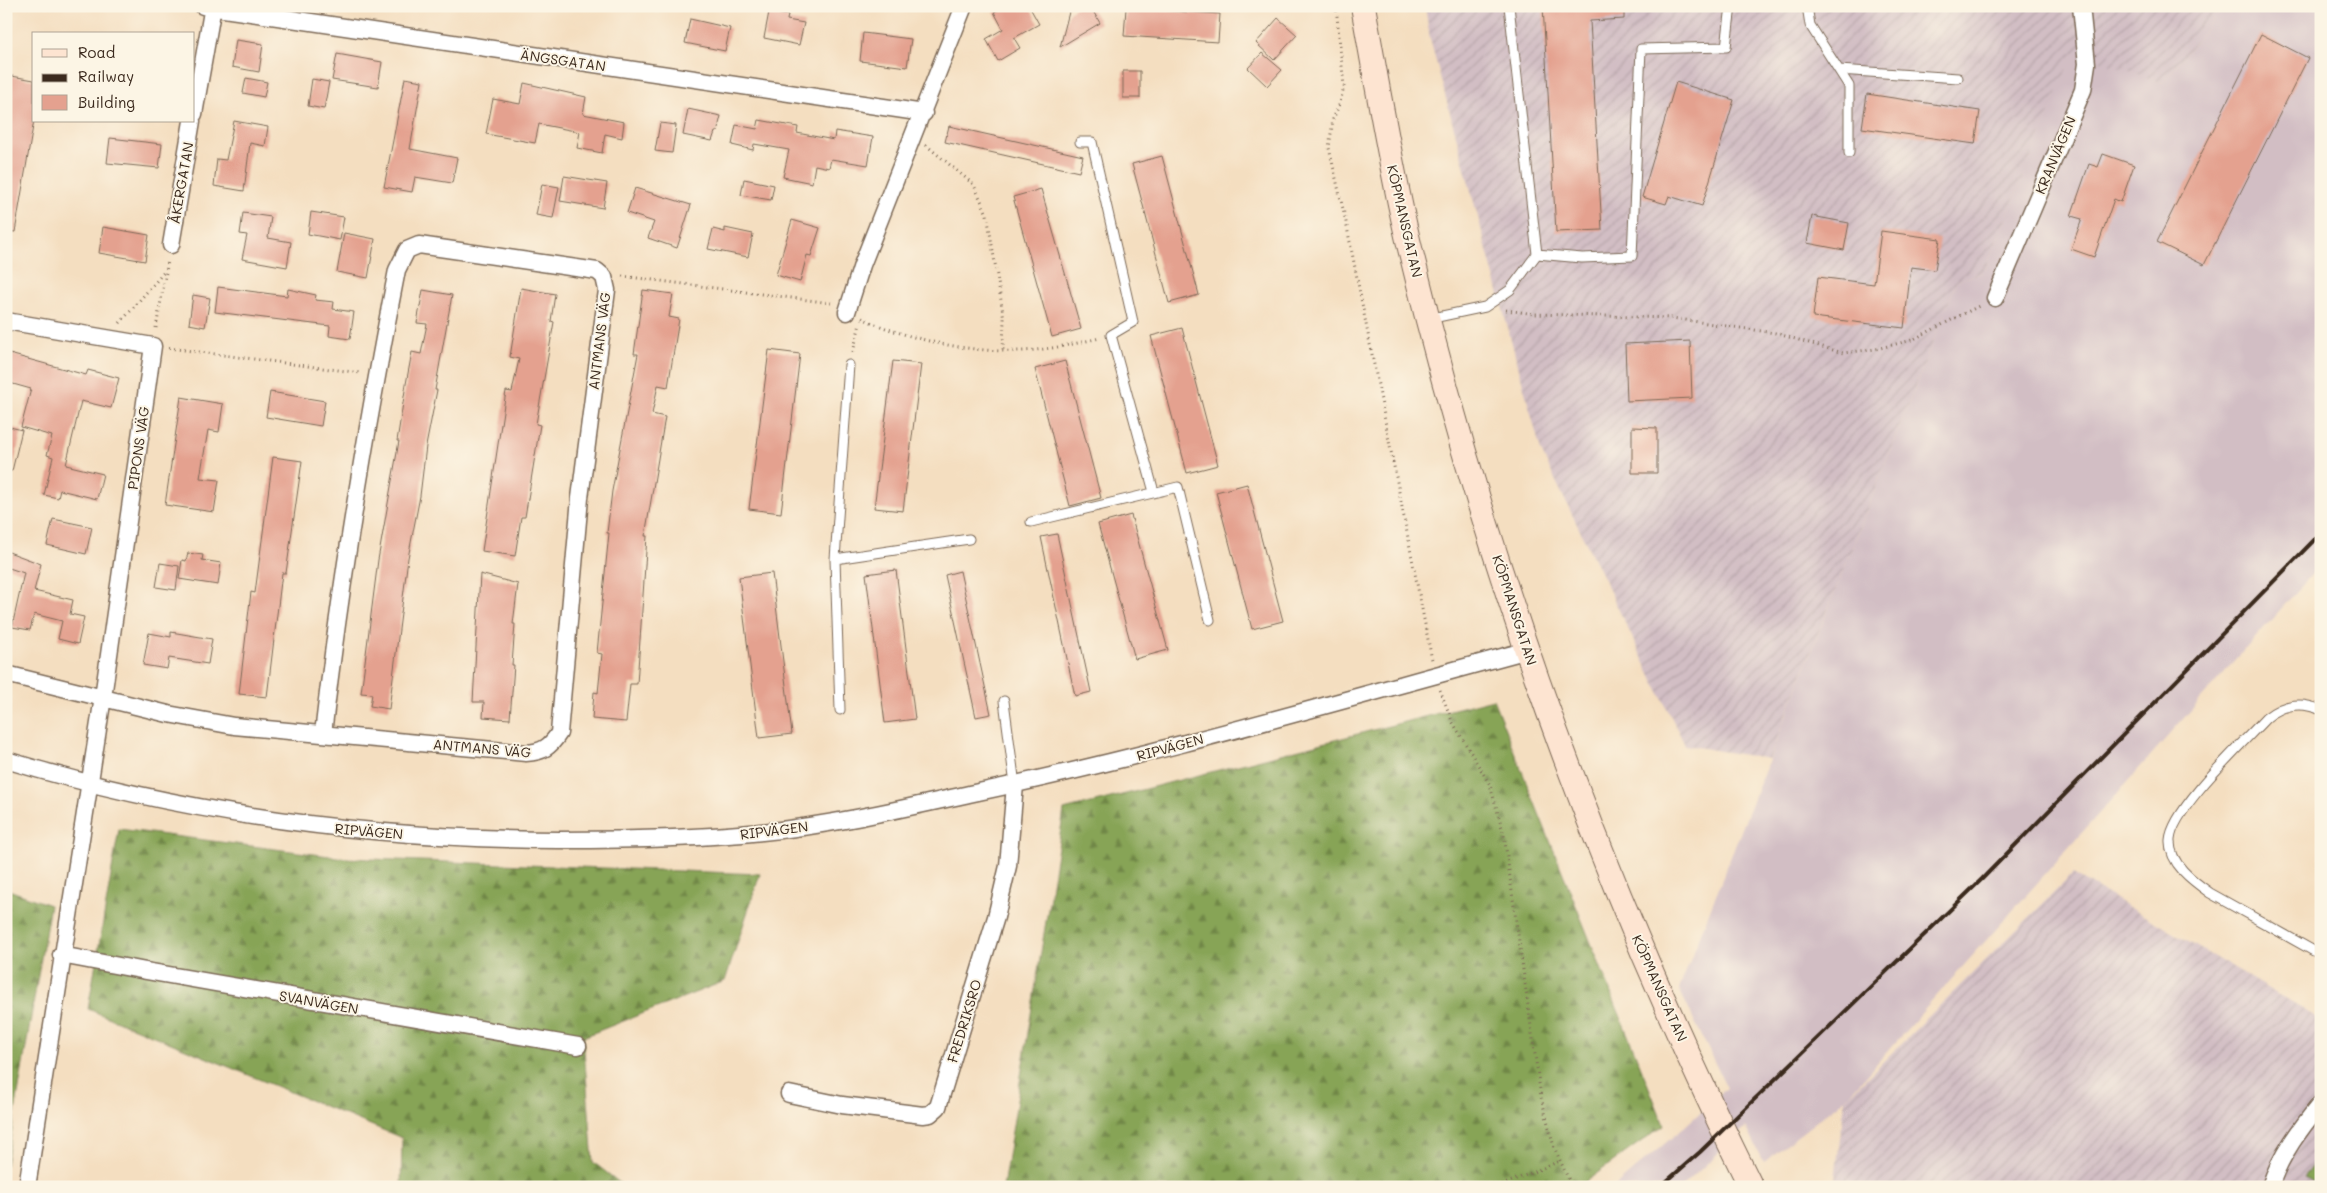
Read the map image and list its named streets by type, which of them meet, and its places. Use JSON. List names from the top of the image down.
{
  "streets": {
    "street": [
      "ÄNGSGATAN",
      "KRANVÄGEN",
      "ÅKERGATAN",
      "KÖPMANSGATAN",
      "ANTMANS VÄG",
      "PIPONS VÄG",
      "RIPVÄGEN",
      "SVANVÄGEN",
      "FREDRIKSRO"
    ]
  },
  "crossings": [
    ["KÖPMANSGATAN", "RIPVÄGEN"],
    ["ANTMANS VÄG", "PIPONS VÄG"],
    ["PIPONS VÄG", "RIPVÄGEN"],
    ["PIPONS VÄG", "SVANVÄGEN"],
    ["RIPVÄGEN", "FREDRIKSRO"]
  ],
  "legend": ["Road", "Railway", "Building"]
}
